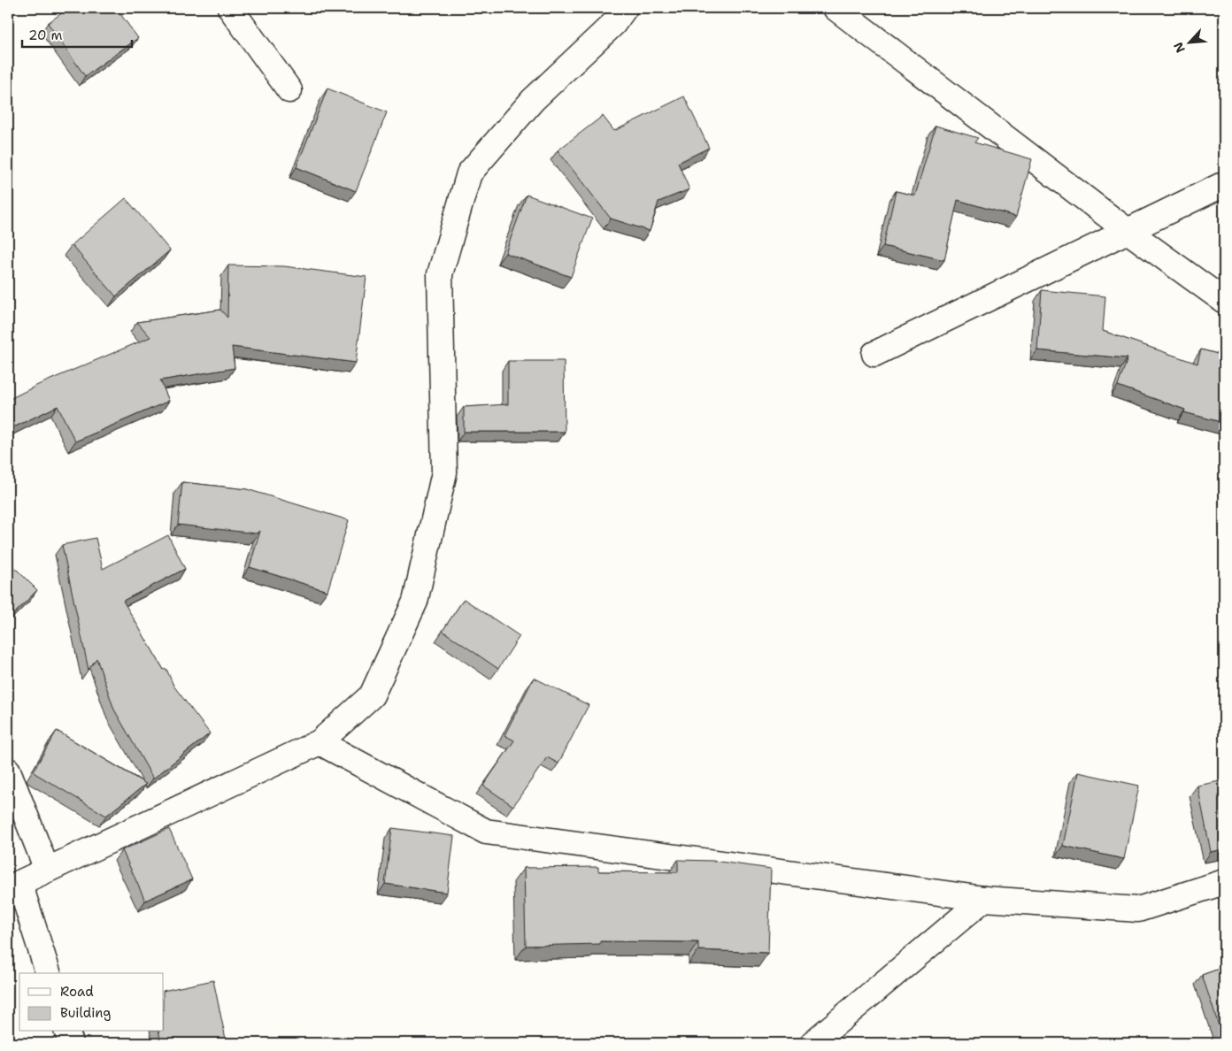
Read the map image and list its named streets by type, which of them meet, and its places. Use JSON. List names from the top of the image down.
{
  "legend": ["Road", "Building"],
  "scale_bar": "20 m",
  "north": "bottom left"
}
